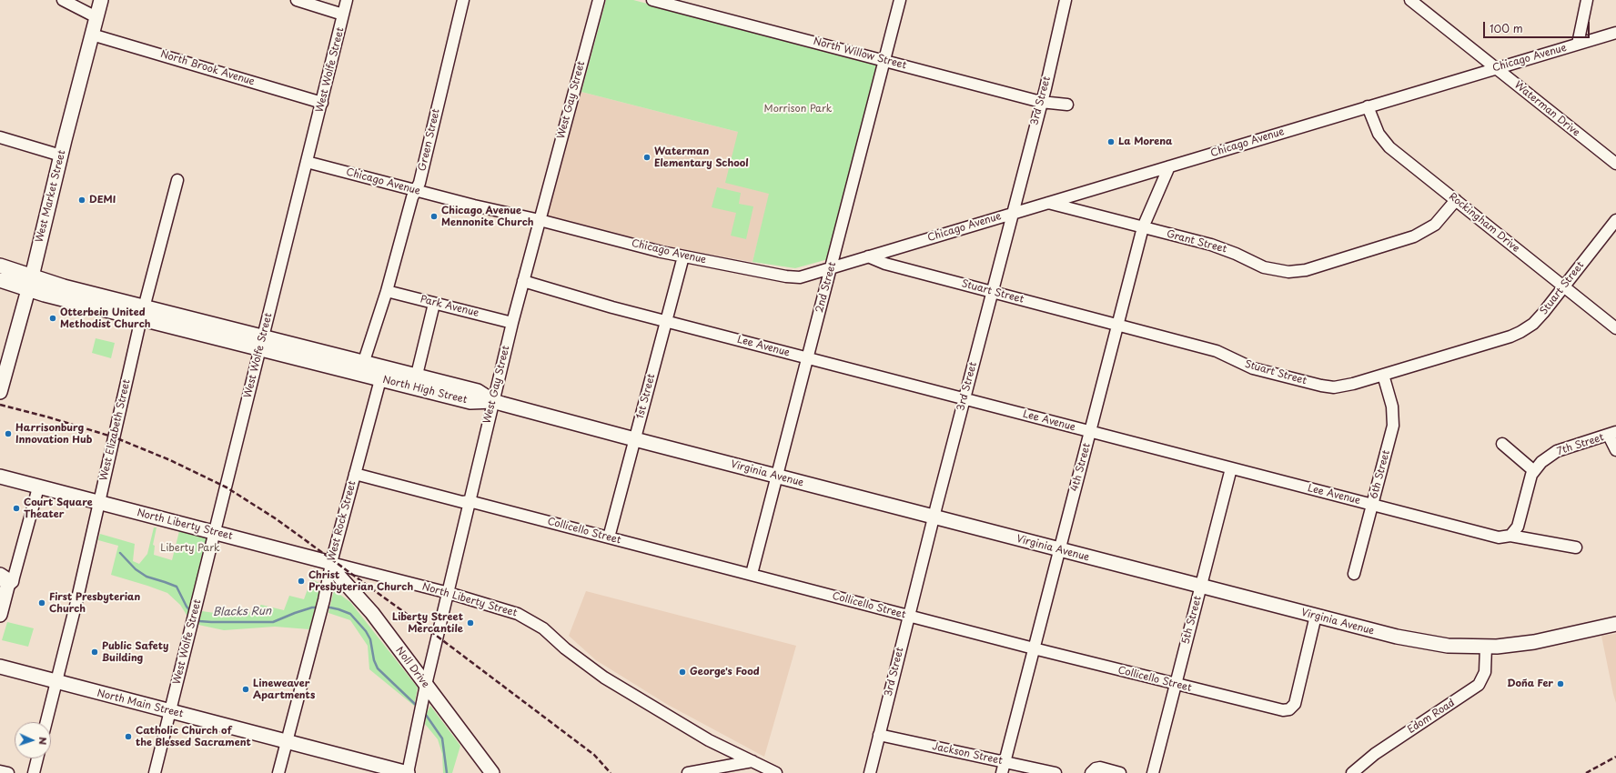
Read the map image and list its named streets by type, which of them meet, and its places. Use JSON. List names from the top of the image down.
{
  "streets": {
    "main road": [
      "West Market Street",
      "North High Street",
      "Virginia Avenue",
      "North Liberty Street",
      "Noll Drive",
      "North Main Street"
    ],
    "street": [
      "North Willow Street",
      "Chicago Avenue",
      "North Brook Avenue",
      "West Wolfe Street",
      "West Gay Street",
      "3rd Street",
      "Waterman Drive",
      "Green Street",
      "Rockingham Drive",
      "Grant Street",
      "2nd Street",
      "Stuart Street",
      "Park Avenue",
      "Lee Avenue",
      "1st Street",
      "West Elizabeth Street",
      "7th Street",
      "4th Street",
      "6th Street",
      "West Rock Street",
      "Collicello Street",
      "5th Street",
      "Edom Road",
      "Jackson Street"
    ]
  },
  "crossings": [
    ["North Willow Street", "3rd Street"],
    ["North Willow Street", "2nd Street"],
    ["Chicago Avenue", "West Wolfe Street"],
    ["Chicago Avenue", "West Gay Street"],
    ["Chicago Avenue", "3rd Street"],
    ["Chicago Avenue", "Waterman Drive"],
    ["Chicago Avenue", "Green Street"],
    ["Chicago Avenue", "Rockingham Drive"],
    ["Chicago Avenue", "Grant Street"],
    ["Chicago Avenue", "2nd Street"],
    ["Chicago Avenue", "Stuart Street"],
    ["Chicago Avenue", "1st Street"],
    ["Chicago Avenue", "4th Street"],
    ["North Brook Avenue", "West Wolfe Street"],
    ["North Brook Avenue", "West Market Street"],
    ["West Wolfe Street", "North High Street"],
    ["West Wolfe Street", "North Liberty Street"],
    ["West Wolfe Street", "North Main Street"],
    ["West Gay Street", "Park Avenue"],
    ["West Gay Street", "Lee Avenue"],
    ["West Gay Street", "North High Street"],
    ["West Gay Street", "Virginia Avenue"],
    ["West Gay Street", "North Liberty Street"],
    ["West Gay Street", "Collicello Street"],
    ["West Gay Street", "Noll Drive"],
    ["West Gay Street", "North Main Street"],
    ["3rd Street", "Stuart Street"],
    ["3rd Street", "Lee Avenue"],
    ["3rd Street", "Virginia Avenue"],
    ["3rd Street", "Collicello Street"],
    ["3rd Street", "Jackson Street"],
    ["Green Street", "Park Avenue"],
    ["Green Street", "North High Street"],
    ["West Market Street", "North High Street"],
    ["Rockingham Drive", "Grant Street"],
    ["Rockingham Drive", "Stuart Street"],
    ["Grant Street", "4th Street"],
    ["2nd Street", "Lee Avenue"],
    ["2nd Street", "Virginia Avenue"],
    ["2nd Street", "Collicello Street"],
    ["Stuart Street", "4th Street"],
    ["Stuart Street", "6th Street"],
    ["Lee Avenue", "1st Street"],
    ["Lee Avenue", "7th Street"],
    ["Lee Avenue", "4th Street"],
    ["Lee Avenue", "6th Street"],
    ["Lee Avenue", "5th Street"],
    ["North High Street", "West Elizabeth Street"],
    ["North High Street", "Virginia Avenue"],
    ["North High Street", "West Rock Street"],
    ["1st Street", "Virginia Avenue"],
    ["1st Street", "Collicello Street"],
    ["West Elizabeth Street", "North Liberty Street"],
    ["West Elizabeth Street", "North Main Street"],
    ["4th Street", "Virginia Avenue"],
    ["4th Street", "Collicello Street"],
    ["4th Street", "Jackson Street"],
    ["Virginia Avenue", "Collicello Street"],
    ["Virginia Avenue", "5th Street"],
    ["Virginia Avenue", "Edom Road"],
    ["West Rock Street", "North Liberty Street"],
    ["West Rock Street", "Collicello Street"],
    ["West Rock Street", "Noll Drive"],
    ["West Rock Street", "North Main Street"],
    ["North Liberty Street", "Noll Drive"],
    ["Collicello Street", "5th Street"]
  ],
  "water": ["Blacks Run"],
  "parks": ["Morrison Park", "Liberty Park"],
  "places": [
    "La Morena",
    "Waterman Elementary School",
    "DEMI",
    "Chicago Avenue Mennonite Church",
    "Otterbein United Methodist Church",
    "Harrisonburg Innovation Hub",
    "Court Square Theater",
    "Christ Presbyterian Church",
    "First Presbyterian Church",
    "Liberty Street Mercantile",
    "Public Safety Building",
    "George's Food",
    "Doña Fer",
    "Lineweaver Apartments",
    "Catholic Church of the Blessed Sacrament"
  ],
  "scale_bar": "100 m",
  "north": "right"
}
